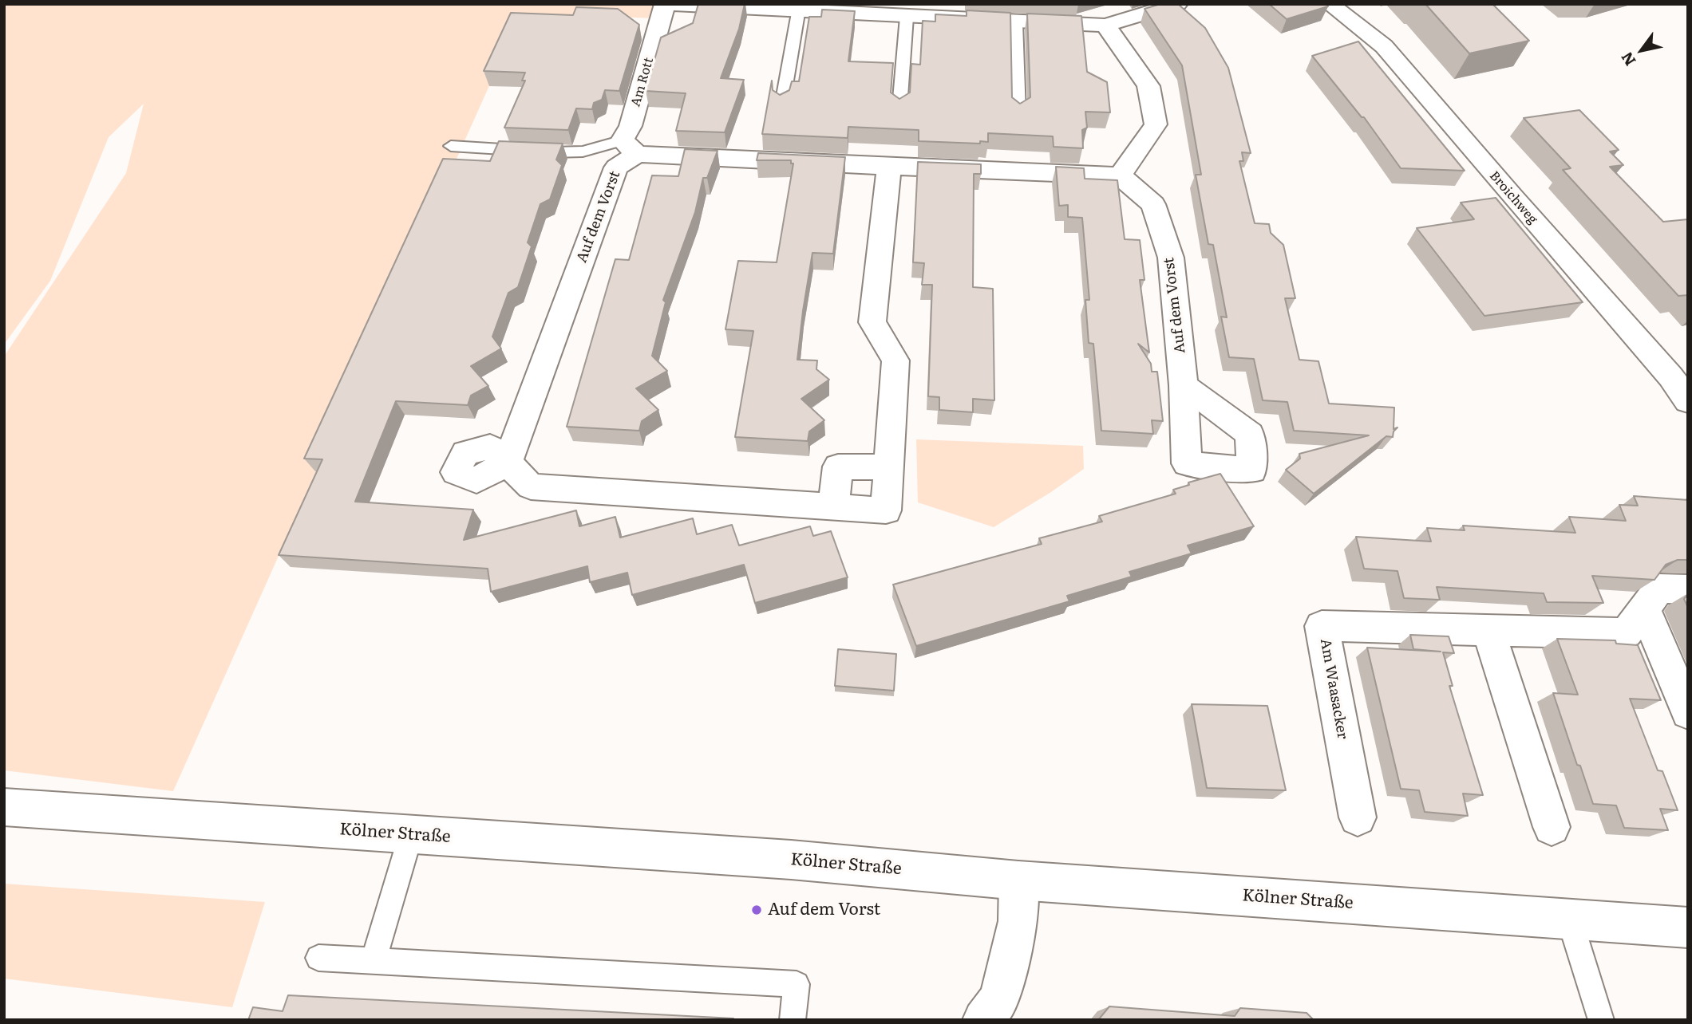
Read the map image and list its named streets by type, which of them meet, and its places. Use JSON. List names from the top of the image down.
{
  "streets": {
    "street": [
      "Am Rott",
      "Broichweg",
      "Auf dem Vorst",
      "Am Waasacker",
      "Kölner Straße"
    ]
  },
  "crossings": [
    ["Am Rott", "Auf dem Vorst"]
  ],
  "places": ["Auf dem Vorst"],
  "north": "bottom left"
}
